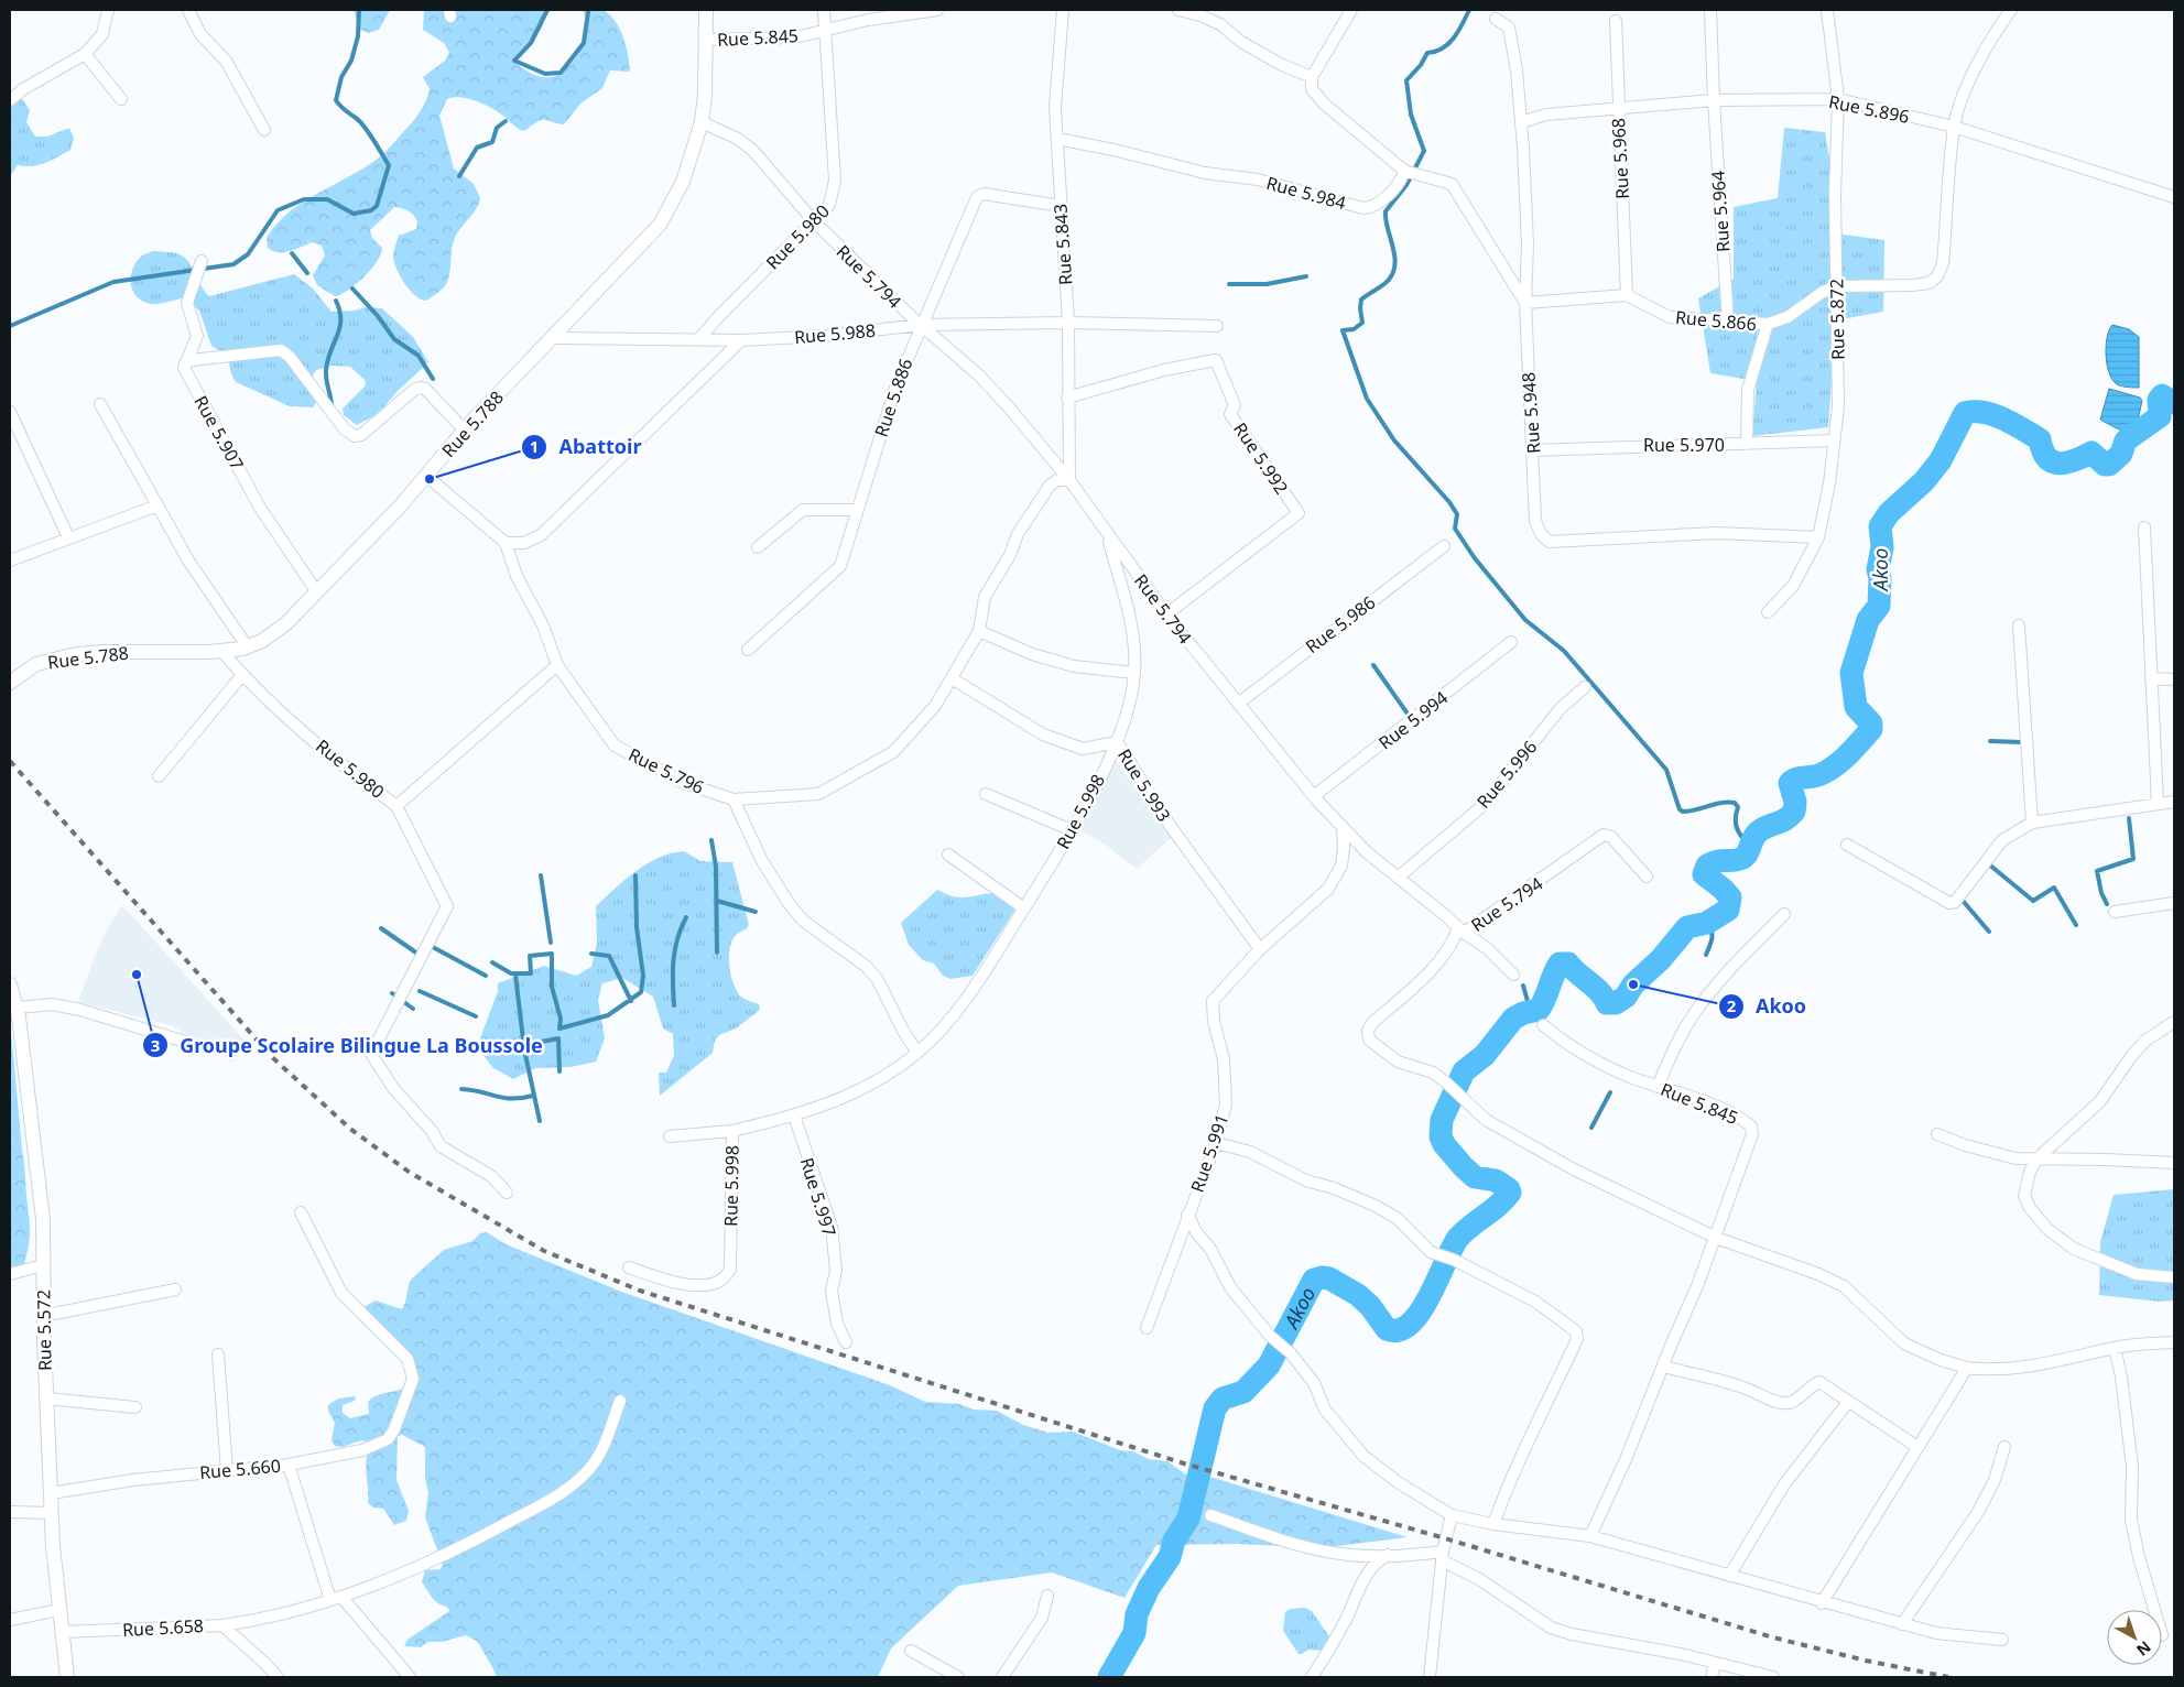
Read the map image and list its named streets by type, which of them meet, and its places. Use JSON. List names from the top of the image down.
{
  "streets": {
    "street": [
      "Rue 5.845",
      "Rue 5.896",
      "Rue 5.968",
      "Rue 5.984",
      "Rue 5.964",
      "Rue 5.980",
      "Rue 5.843",
      "Rue 5.794",
      "Rue 5.872",
      "Rue 5.866",
      "Rue 5.988",
      "Rue 5.886",
      "Rue 5.948",
      "Rue 5.788",
      "Rue 5.907",
      "Rue 5.970",
      "Rue 5.992",
      "Rue 5.986",
      "Rue 5.994",
      "Rue 5.796",
      "Rue 5.996",
      "Rue 5.993",
      "Rue 5.998",
      "Rue 5.991",
      "Rue 5.997",
      "Rue 5.572",
      "Rue 5.660",
      "Rue 5.658"
    ]
  },
  "crossings": [
    ["Rue 5.845", "Rue 5.980"],
    ["Rue 5.845", "Rue 5.788"],
    ["Rue 5.896", "Rue 5.968"],
    ["Rue 5.896", "Rue 5.964"],
    ["Rue 5.896", "Rue 5.872"],
    ["Rue 5.896", "Rue 5.866"],
    ["Rue 5.896", "Rue 5.948"],
    ["Rue 5.968", "Rue 5.866"],
    ["Rue 5.984", "Rue 5.843"],
    ["Rue 5.964", "Rue 5.866"],
    ["Rue 5.980", "Rue 5.794"],
    ["Rue 5.980", "Rue 5.988"],
    ["Rue 5.980", "Rue 5.788"],
    ["Rue 5.980", "Rue 5.796"],
    ["Rue 5.843", "Rue 5.794"],
    ["Rue 5.843", "Rue 5.988"],
    ["Rue 5.843", "Rue 5.886"],
    ["Rue 5.843", "Rue 5.992"],
    ["Rue 5.843", "Rue 5.796"],
    ["Rue 5.794", "Rue 5.988"],
    ["Rue 5.794", "Rue 5.886"],
    ["Rue 5.794", "Rue 5.788"],
    ["Rue 5.794", "Rue 5.992"],
    ["Rue 5.794", "Rue 5.986"],
    ["Rue 5.794", "Rue 5.994"],
    ["Rue 5.794", "Rue 5.796"],
    ["Rue 5.794", "Rue 5.996"],
    ["Rue 5.794", "Rue 5.998"],
    ["Rue 5.794", "Rue 5.991"],
    ["Rue 5.872", "Rue 5.866"],
    ["Rue 5.872", "Rue 5.948"],
    ["Rue 5.872", "Rue 5.970"],
    ["Rue 5.988", "Rue 5.886"],
    ["Rue 5.988", "Rue 5.788"],
    ["Rue 5.948", "Rue 5.970"],
    ["Rue 5.788", "Rue 5.907"],
    ["Rue 5.796", "Rue 5.993"],
    ["Rue 5.993", "Rue 5.998"],
    ["Rue 5.993", "Rue 5.991"],
    ["Rue 5.998", "Rue 5.997"],
    ["Rue 5.572", "Rue 5.660"],
    ["Rue 5.572", "Rue 5.658"]
  ],
  "water": ["Akoo"],
  "places": ["Abattoir", "Groupe Scolaire Bilingue La Boussole", "Akoo"],
  "north": "bottom right"
}
